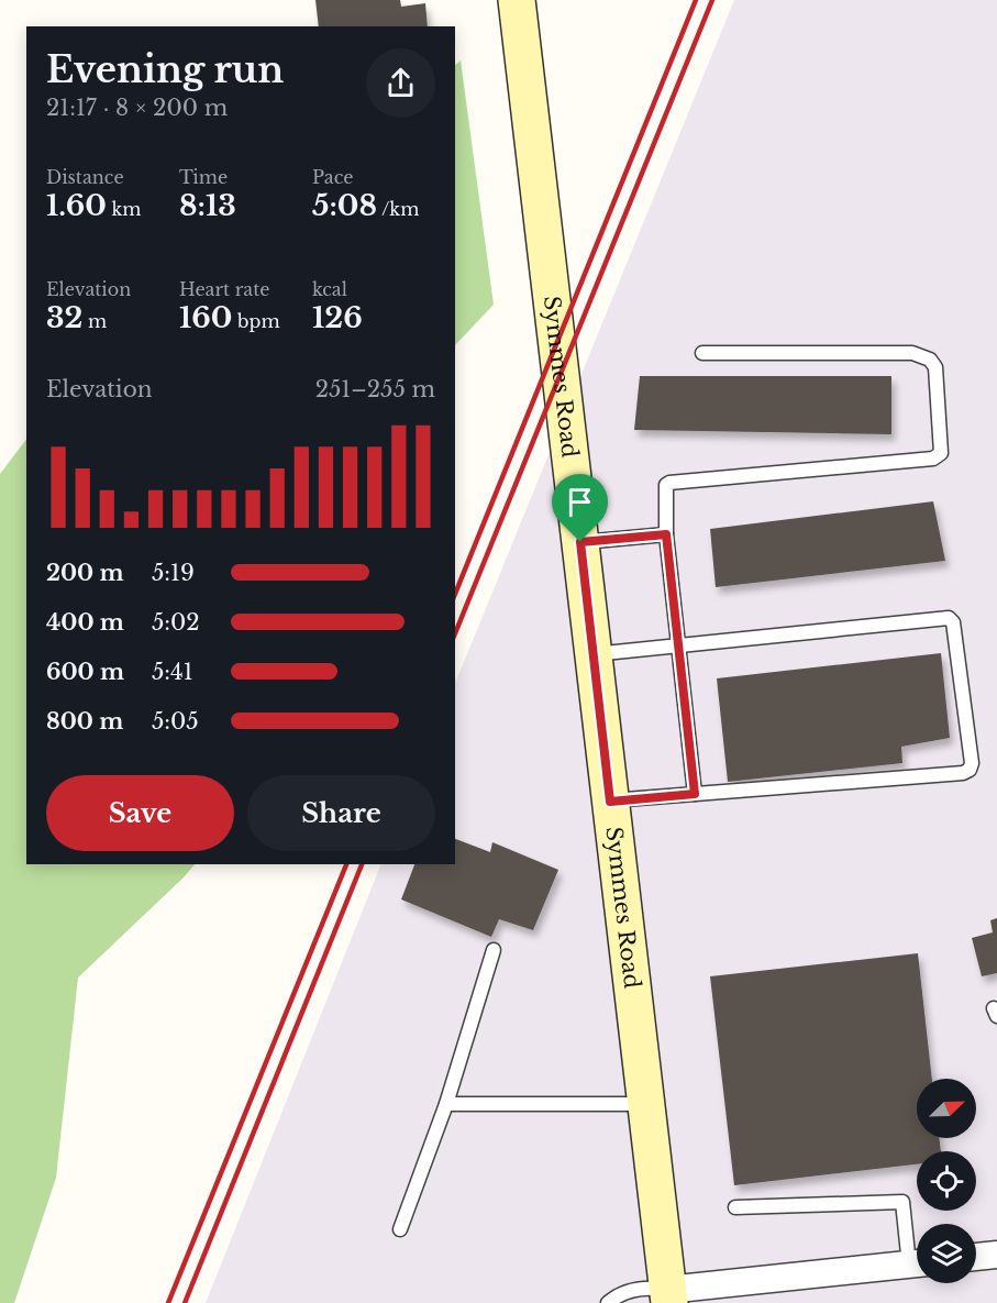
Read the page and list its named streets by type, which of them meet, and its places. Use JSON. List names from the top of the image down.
{
  "streets": {
    "main road": ["Symmes Road"]
  },
  "north": "top right",
  "page": {
    "heading": ["Evening run", "21:17 · 8 × 200 m"],
    "stats": [
      ["Distance", "1.60 km"],
      ["Time", "8:13"],
      ["Pace", "5:08 /km"],
      ["Elevation", "32 m"],
      ["Heart rate", "160 bpm"],
      ["kcal", "126"]
    ],
    "chart": ["Elevation", "251–255 m"],
    "list": [
      {
        "name": "200 m",
        "note": "5:19"
      },
      {
        "name": "400 m",
        "note": "5:02"
      },
      {
        "name": "600 m",
        "note": "5:41"
      },
      {
        "name": "800 m",
        "note": "5:05"
      }
    ],
    "buttons": ["Save", "Share"]
  }
}
